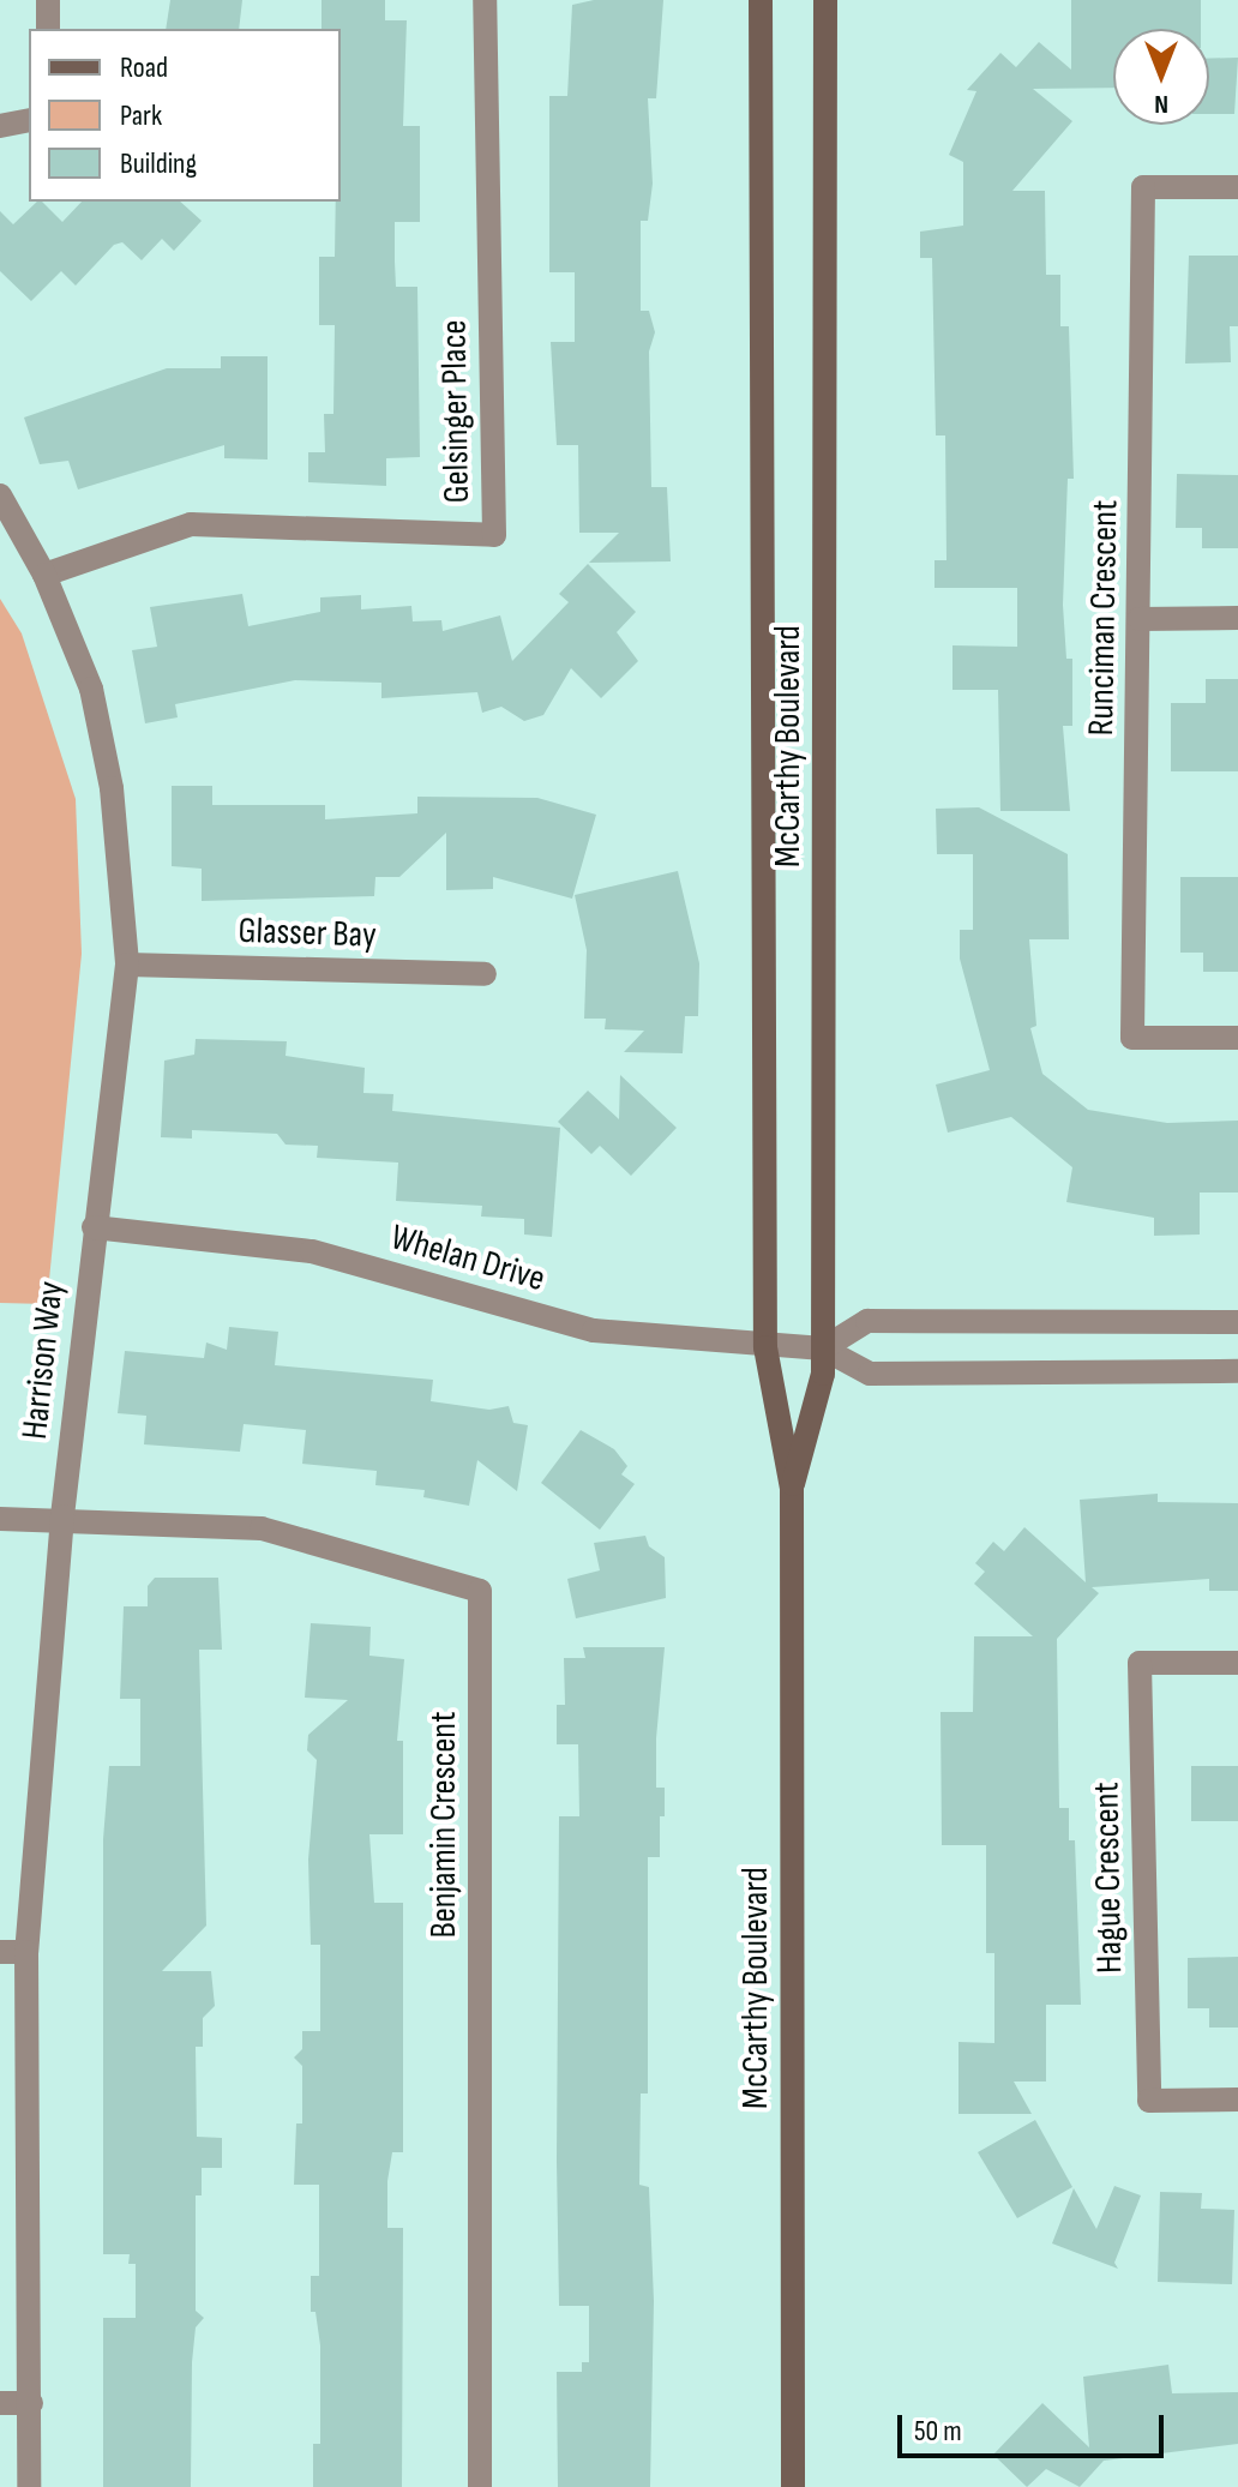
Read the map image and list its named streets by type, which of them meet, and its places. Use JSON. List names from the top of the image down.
{
  "streets": {
    "main road": ["McCarthy Boulevard"],
    "street": [
      "Gelsinger Place",
      "Runciman Crescent",
      "Glasser Bay",
      "Whelan Drive",
      "Harrison Way",
      "Benjamin Crescent",
      "Hague Crescent"
    ]
  },
  "crossings": [
    ["Gelsinger Place", "Harrison Way"],
    ["McCarthy Boulevard", "Whelan Drive"],
    ["Glasser Bay", "Harrison Way"],
    ["Whelan Drive", "Harrison Way"],
    ["Harrison Way", "Benjamin Crescent"]
  ],
  "legend": ["Road", "Park", "Building"],
  "scale_bar": "50 m",
  "north": "bottom"
}
